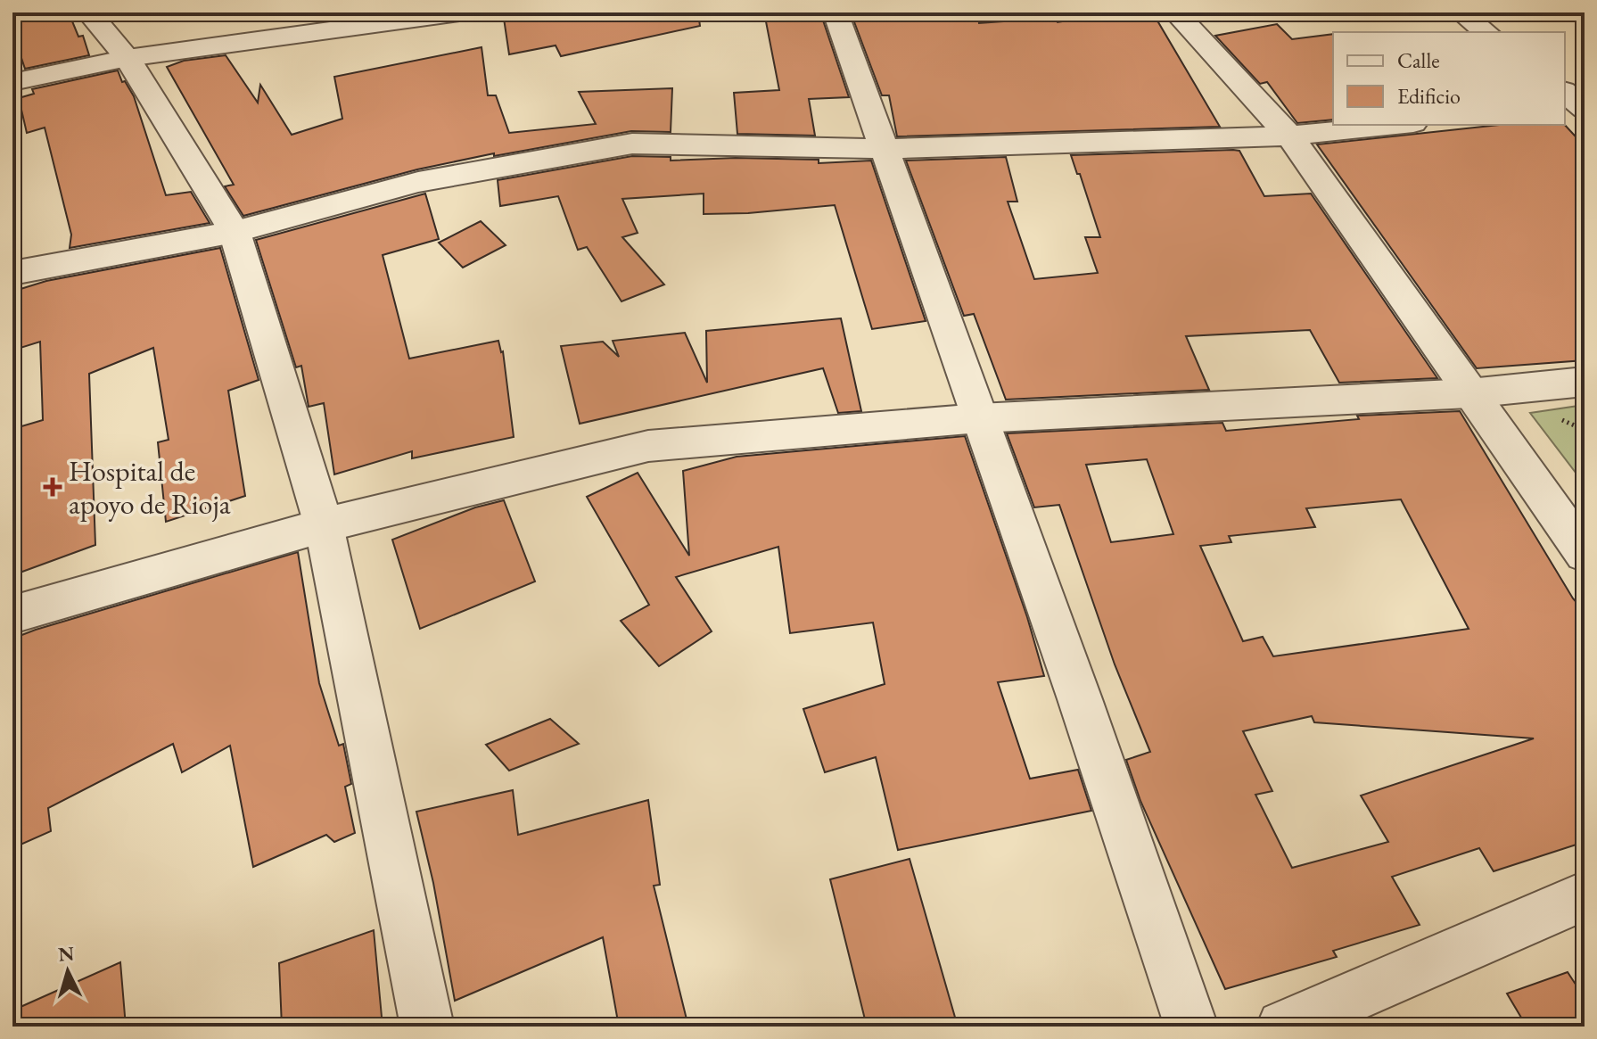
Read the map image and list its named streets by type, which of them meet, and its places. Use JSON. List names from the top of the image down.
{
  "places": {
    "health": ["Hospital de apoyo de Rioja"]
  },
  "legend": ["Calle", "Edificio"],
  "north": "top"
}
